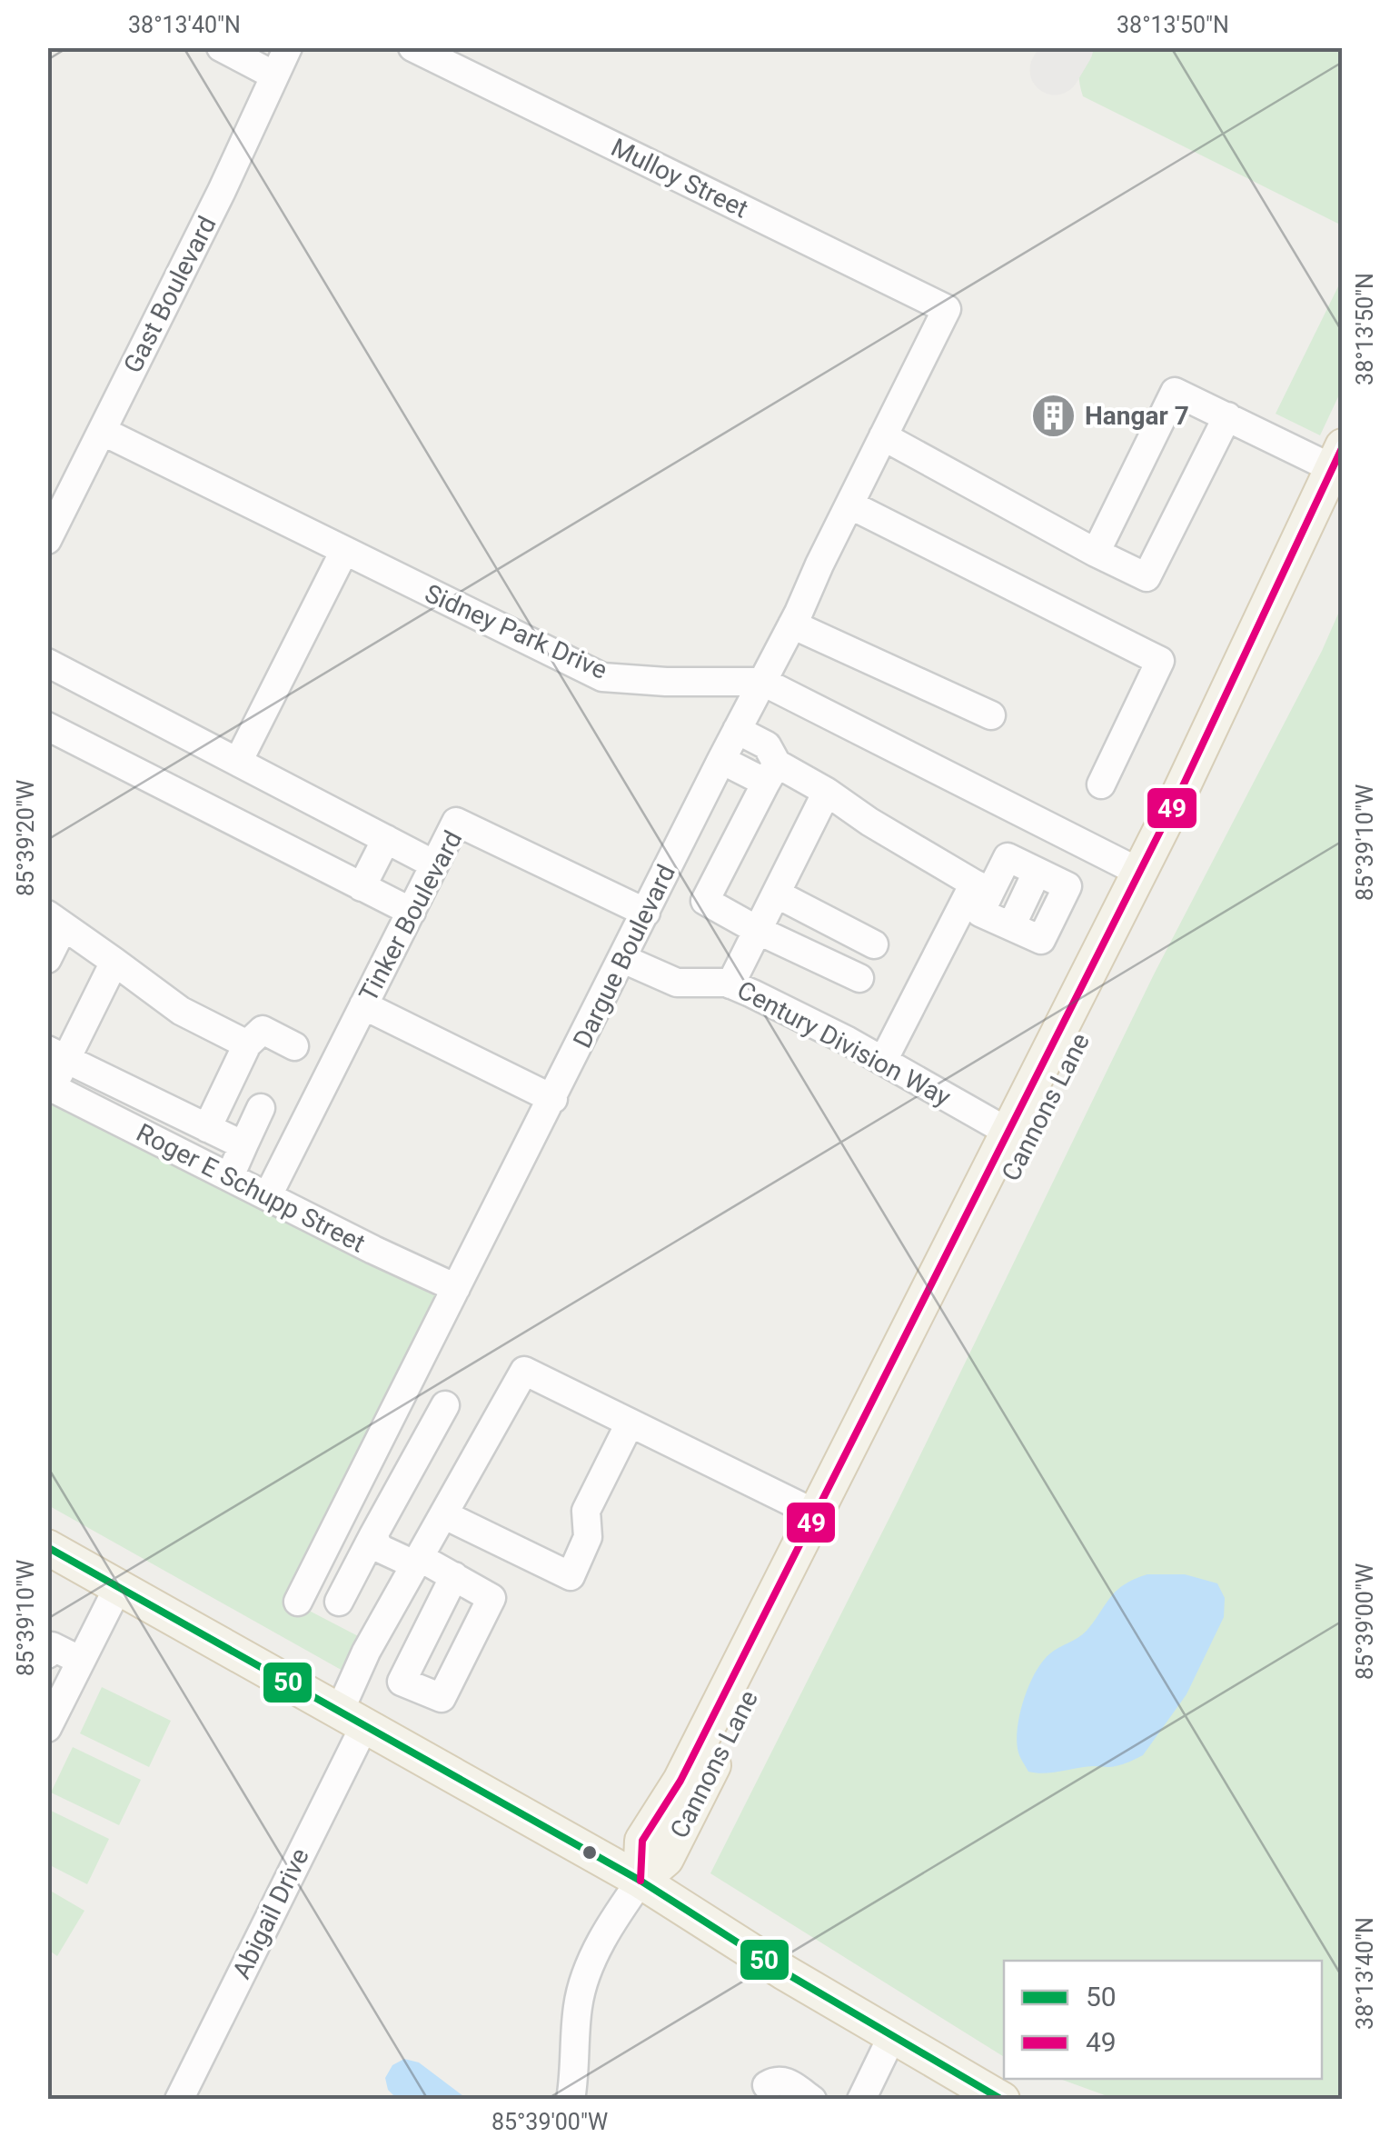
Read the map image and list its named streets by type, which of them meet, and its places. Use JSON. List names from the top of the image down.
{
  "streets": {
    "main road": ["Cannons Lane"],
    "street": [
      "Mulloy Street",
      "Gast Boulevard",
      "Sidney Park Drive",
      "Tinker Boulevard",
      "Dargue Boulevard",
      "Century Division Way",
      "Roger E Schupp Street",
      "Abigail Drive"
    ]
  },
  "crossings": [
    ["Mulloy Street", "Dargue Boulevard"],
    ["Gast Boulevard", "Sidney Park Drive"],
    ["Sidney Park Drive", "Dargue Boulevard"],
    ["Sidney Park Drive", "Cannons Lane"],
    ["Tinker Boulevard", "Dargue Boulevard"],
    ["Tinker Boulevard", "Roger E Schupp Street"],
    ["Dargue Boulevard", "Century Division Way"],
    ["Dargue Boulevard", "Roger E Schupp Street"],
    ["Century Division Way", "Cannons Lane"]
  ],
  "places": {
    "building": ["Hangar 7"]
  },
  "lines": ["transit line 49", "transit line 50"],
  "legend": ["50", "49"],
  "coordinates": [
    "38°13'40\"N",
    "38°13'50\"N",
    "85°39'20\"W",
    "85°39'10\"W",
    "85°39'00\"W"
  ]
}
